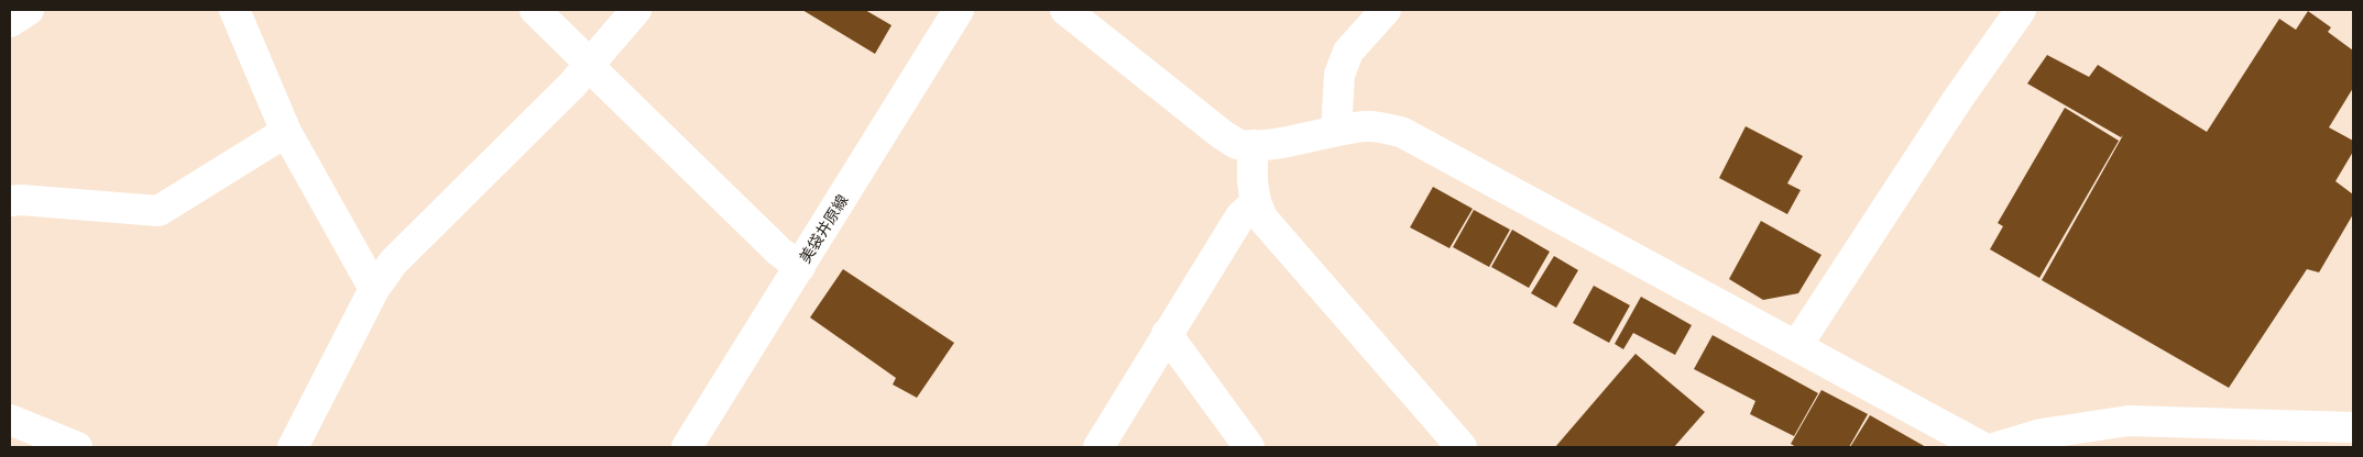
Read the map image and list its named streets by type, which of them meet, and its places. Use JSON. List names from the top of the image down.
{
  "streets": {
    "street": ["美袋井原線"]
  }
}
